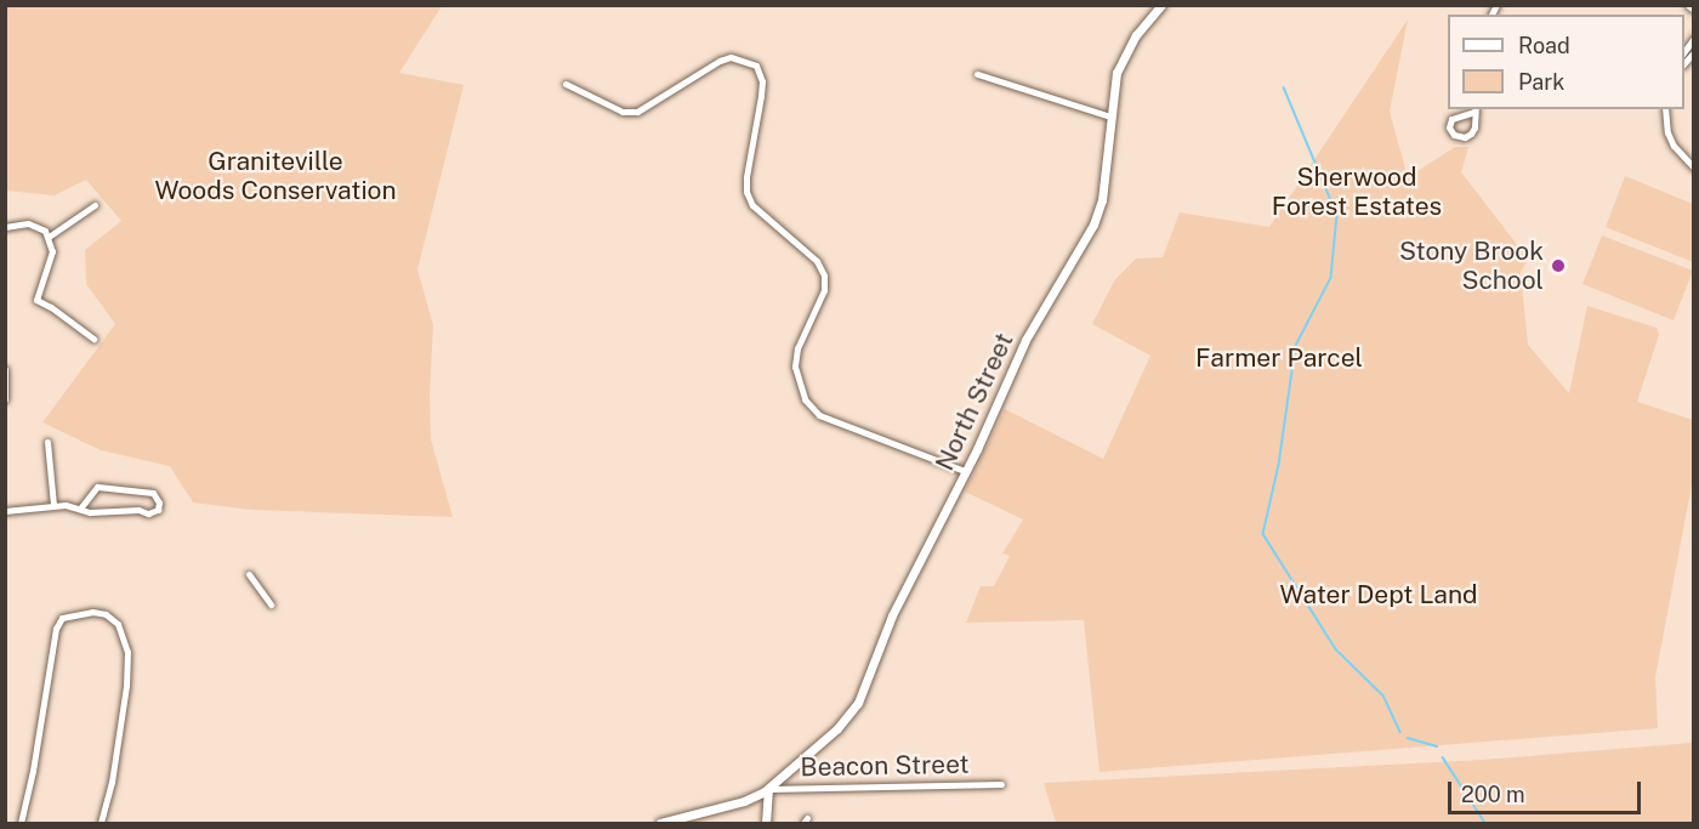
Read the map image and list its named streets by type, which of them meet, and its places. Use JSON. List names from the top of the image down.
{
  "streets": {
    "main road": ["North Street"],
    "street": ["Beacon Street"]
  },
  "crossings": [
    ["North Street", "Beacon Street"]
  ],
  "parks": [
    "Graniteville Woods Conservation",
    "Sherwood Forest Estates",
    "Farmer Parcel",
    "Water Dept Land"
  ],
  "places": ["Stony Brook School"],
  "legend": ["Road", "Park"],
  "scale_bar": "200 m"
}
